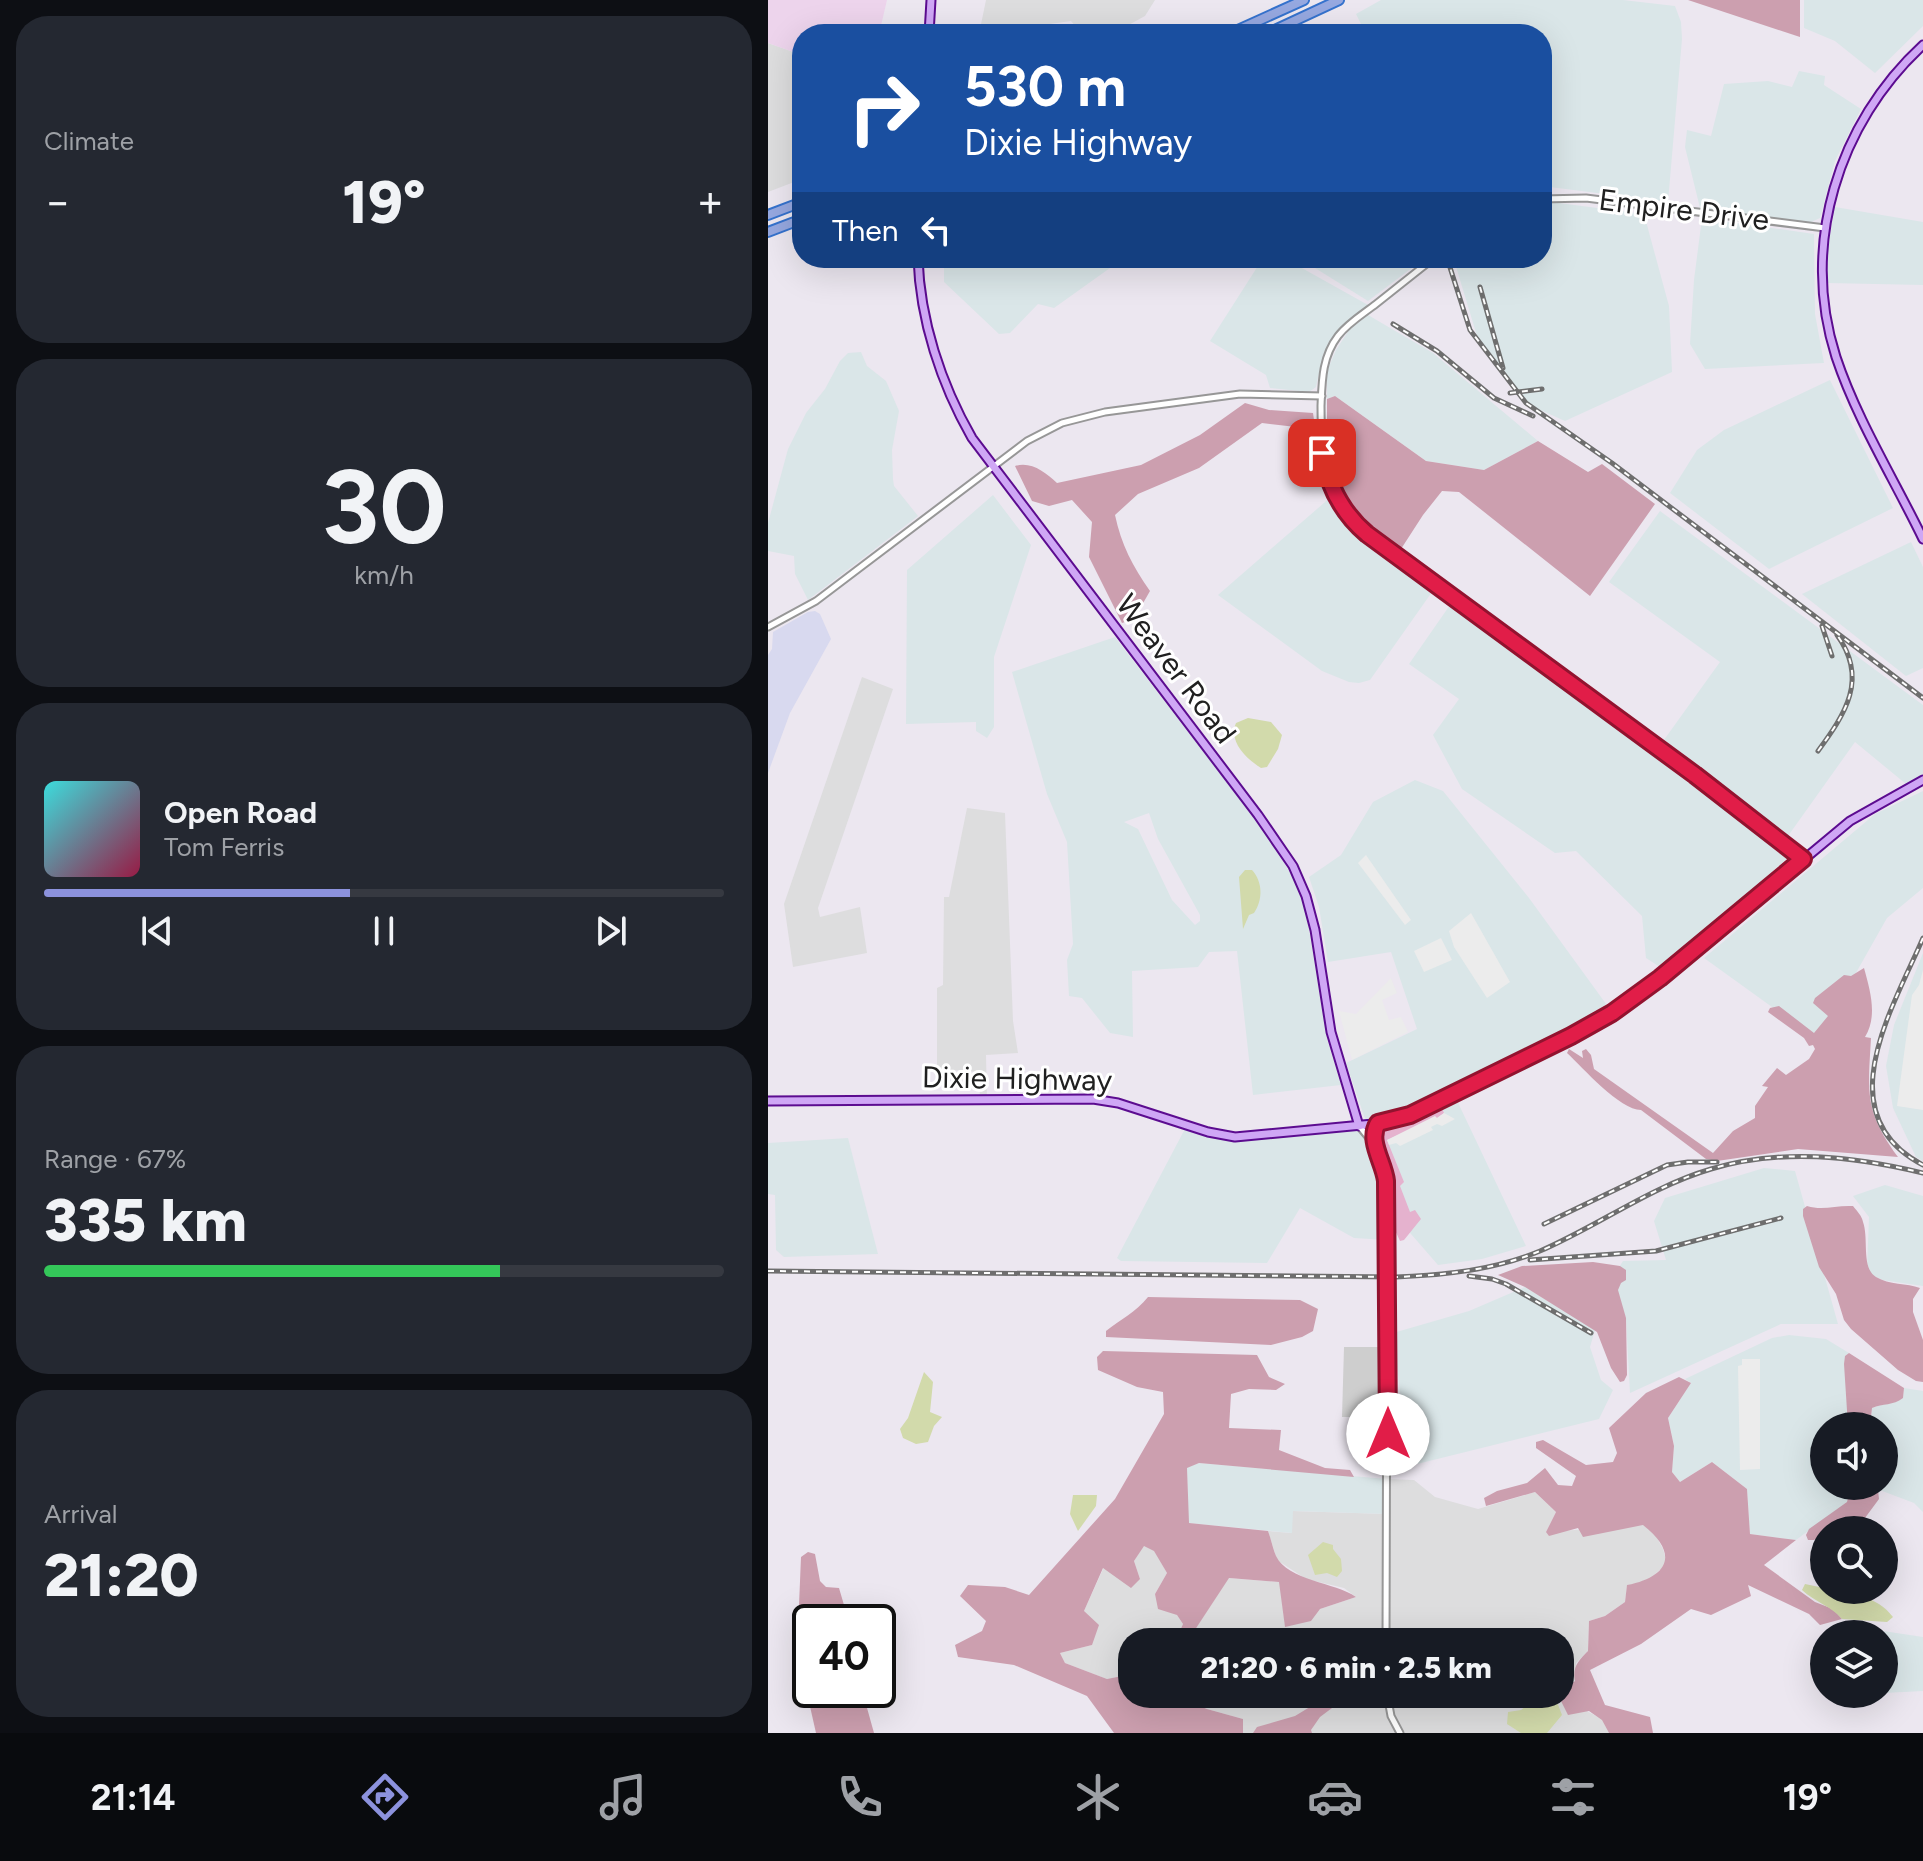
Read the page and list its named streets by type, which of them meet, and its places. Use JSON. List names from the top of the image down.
{
  "streets": {
    "main road": ["Weaver Road", "Dixie Highway"],
    "street": ["Empire Drive"]
  },
  "crossings": [
    ["Weaver Road", "Dixie Highway"]
  ],
  "page": {
    "tile": [
      "Climate",
      ["30", "km/h"],
      ["Range · 67%", "335 km"],
      ["Arrival", "21:20"]
    ],
    "turn": ["530 m", "Dixie Highway"],
    "heat": ["−", "19°", "+"],
    "then": "Then",
    "song": ["Open Road", "Tom Ferris"],
    "limit": "40",
    "trip": "21:20 · 6 min · 2.5 km",
    "tabs": ["21:14", "19°"]
  }
}
